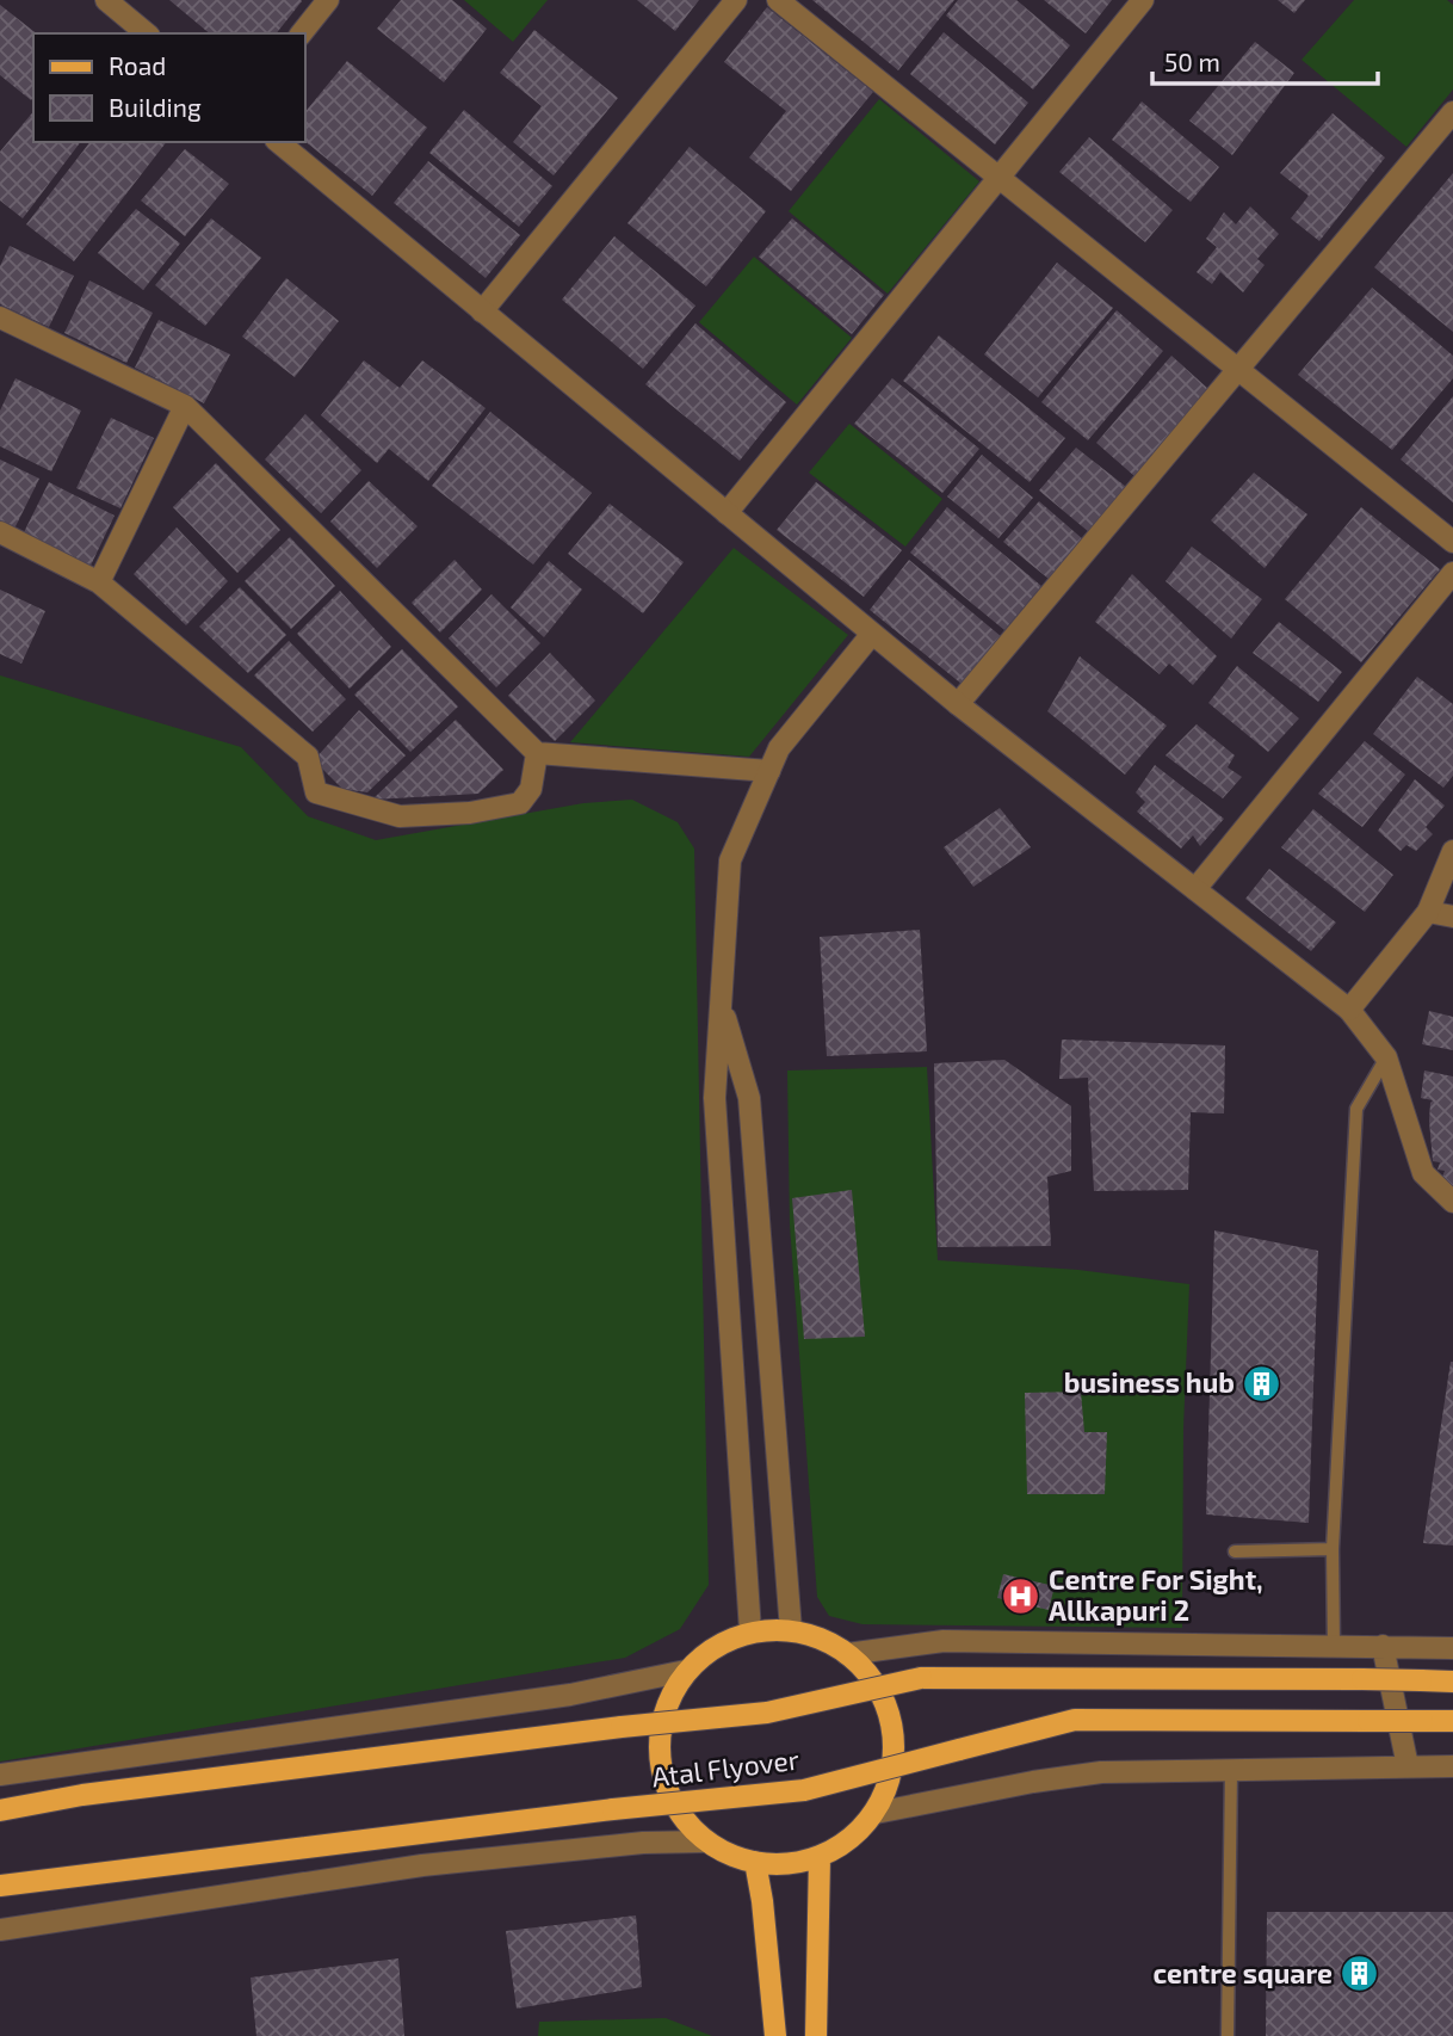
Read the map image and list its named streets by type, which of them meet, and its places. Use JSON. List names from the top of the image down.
{
  "streets": {
    "main road": ["Atal Flyover"]
  },
  "places": {
    "building": ["business hub", "centre square"],
    "hospital": ["Centre For Sight, Allkapuri 2"]
  },
  "legend": ["Road", "Building"],
  "scale_bar": "50 m"
}
